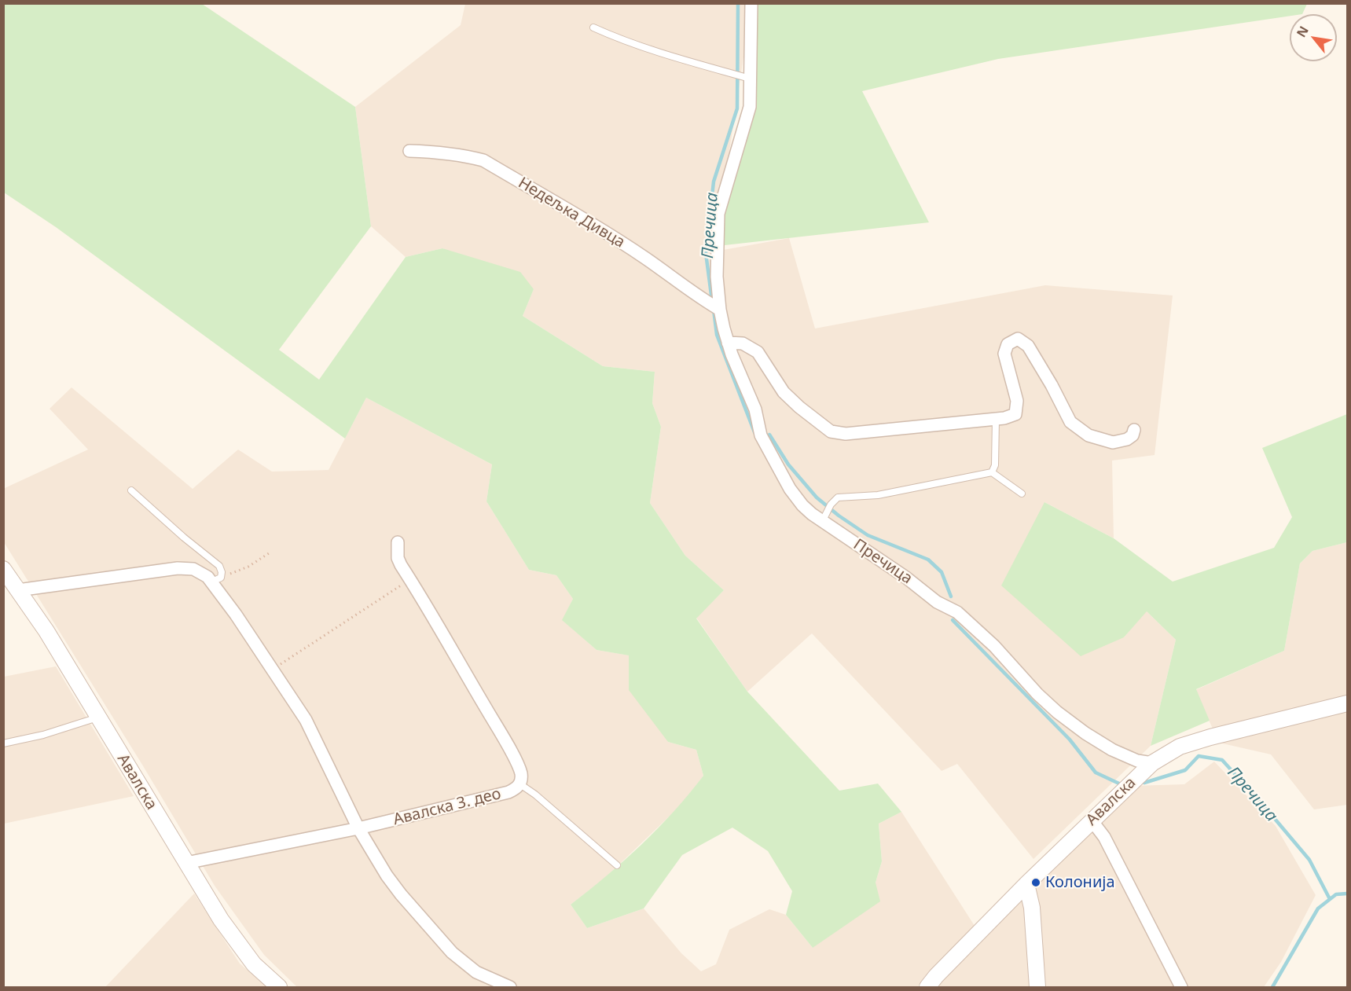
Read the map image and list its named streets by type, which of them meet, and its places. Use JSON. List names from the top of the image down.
{
  "streets": {
    "street": [
      "Недељка Дивца",
      "Пречица",
      "Авалска",
      "Авалска 3. део"
    ]
  },
  "crossings": [
    ["Недељка Дивца", "Пречица"],
    ["Пречица", "Авалска"],
    ["Авалска", "Авалска 3. део"]
  ],
  "water": ["Пречица"],
  "places": ["Колонија"],
  "north": "top left"
}
